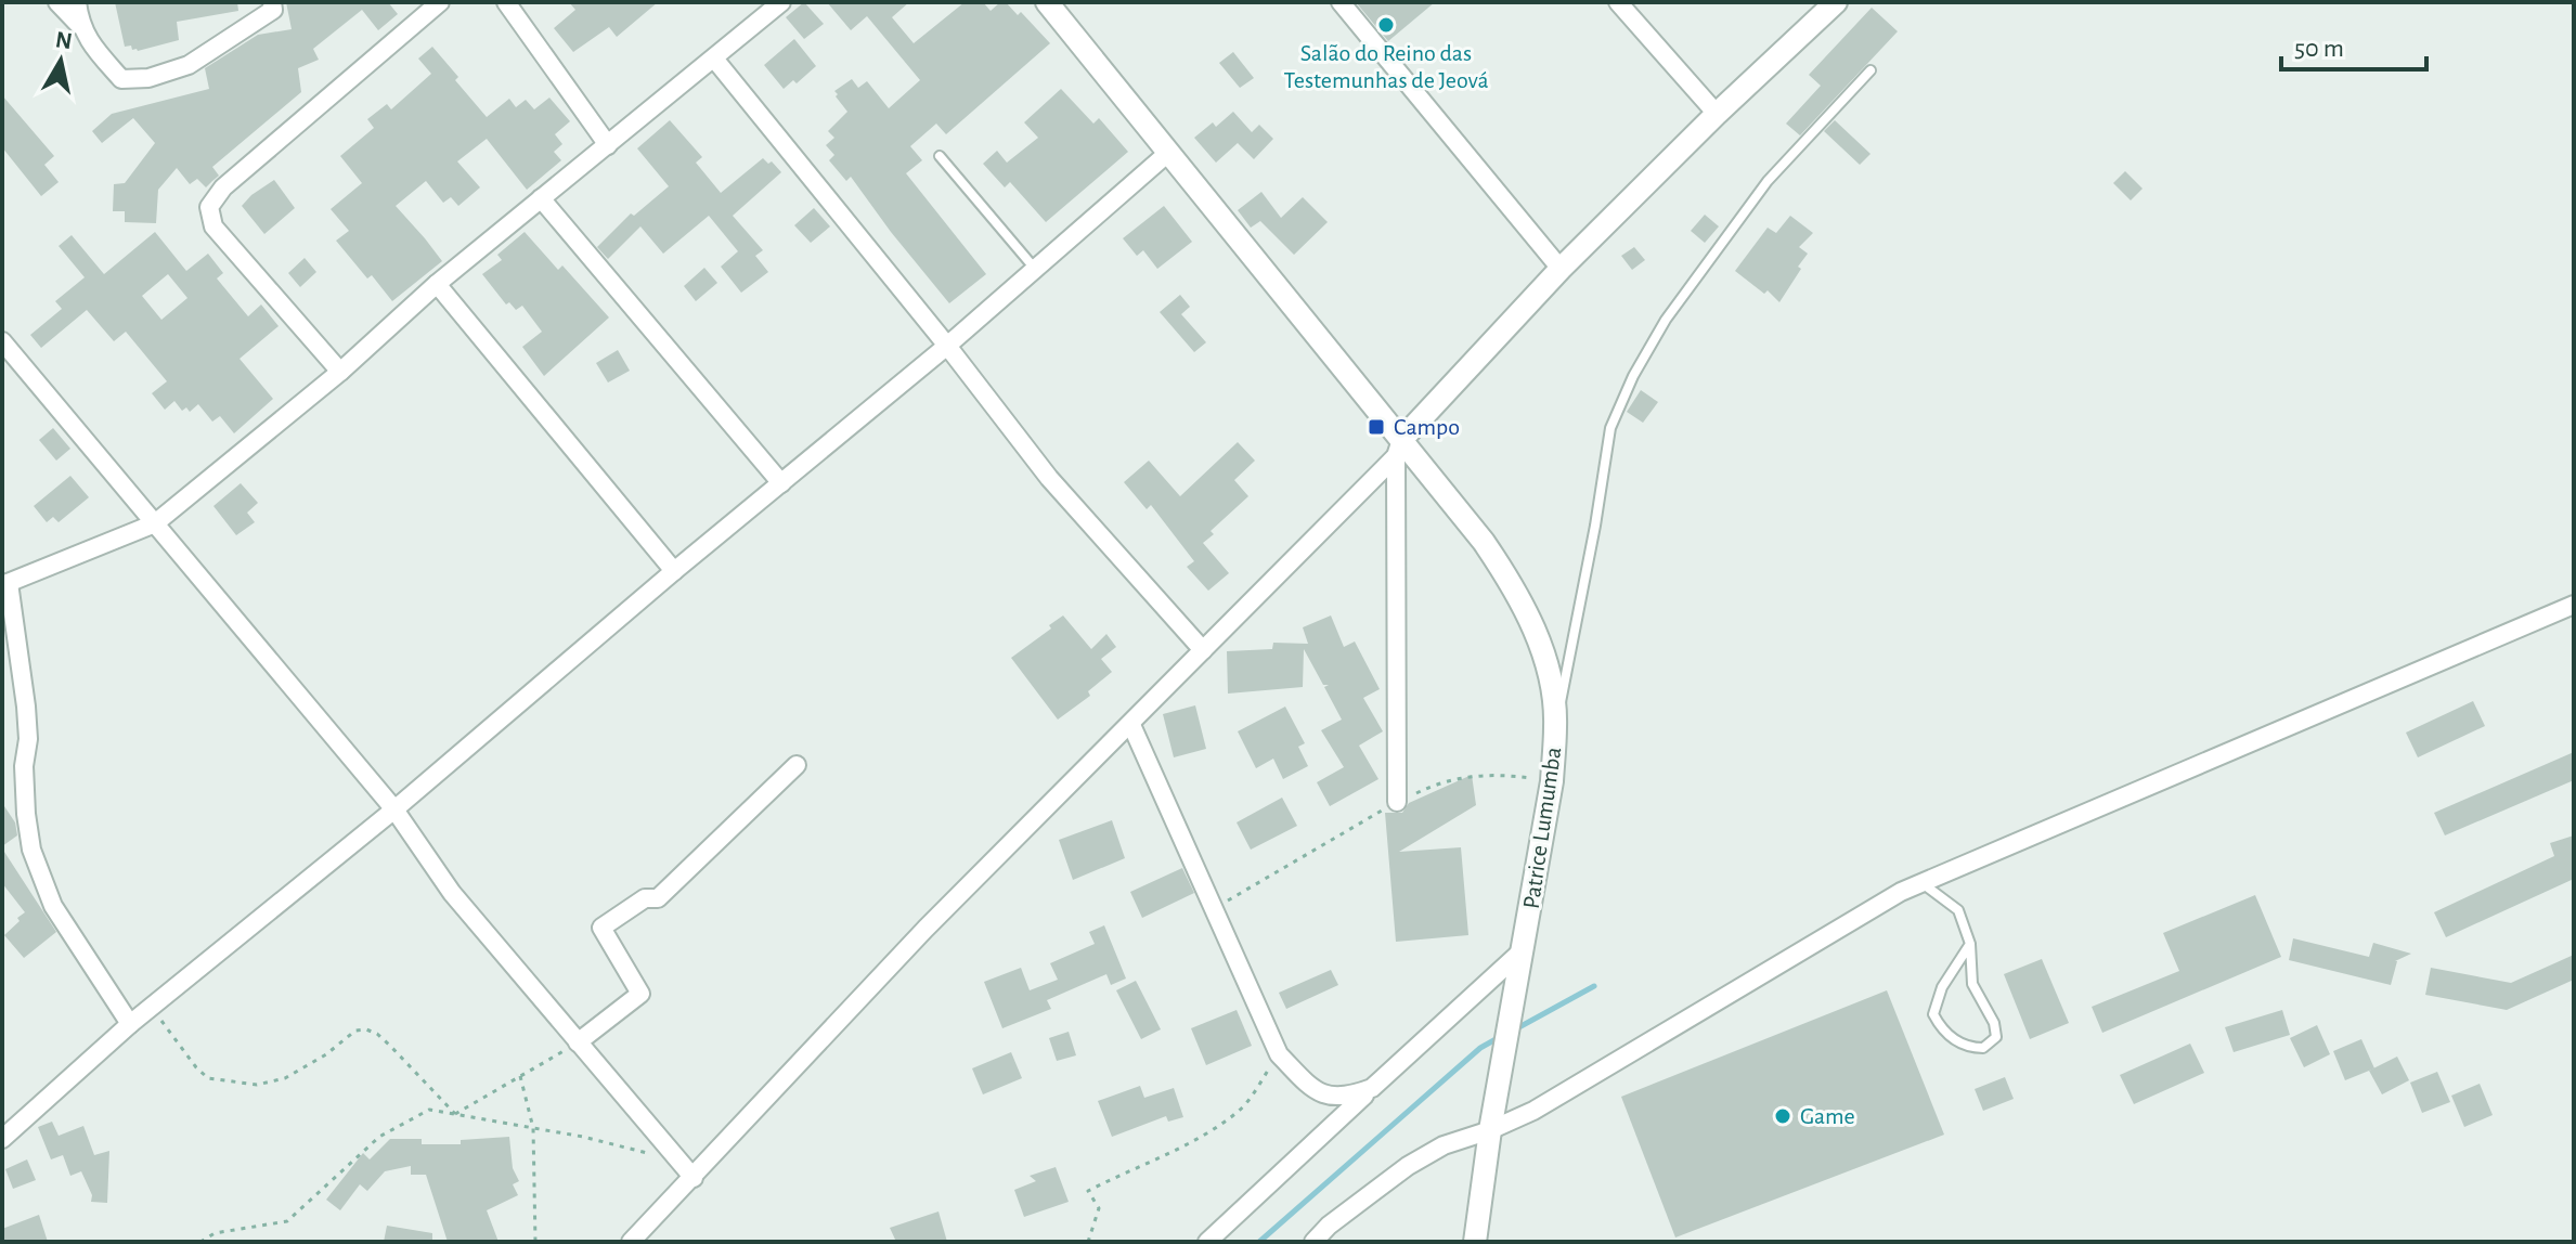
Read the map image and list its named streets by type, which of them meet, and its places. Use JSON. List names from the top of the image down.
{
  "streets": {
    "street": ["Patrice Lumumba"]
  },
  "places": {
    "other": ["Salão do Reino das Testemunhas de Jeová", "Game"],
    "transit": ["Campo"]
  },
  "scale_bar": "50 m",
  "north": "top"
}
